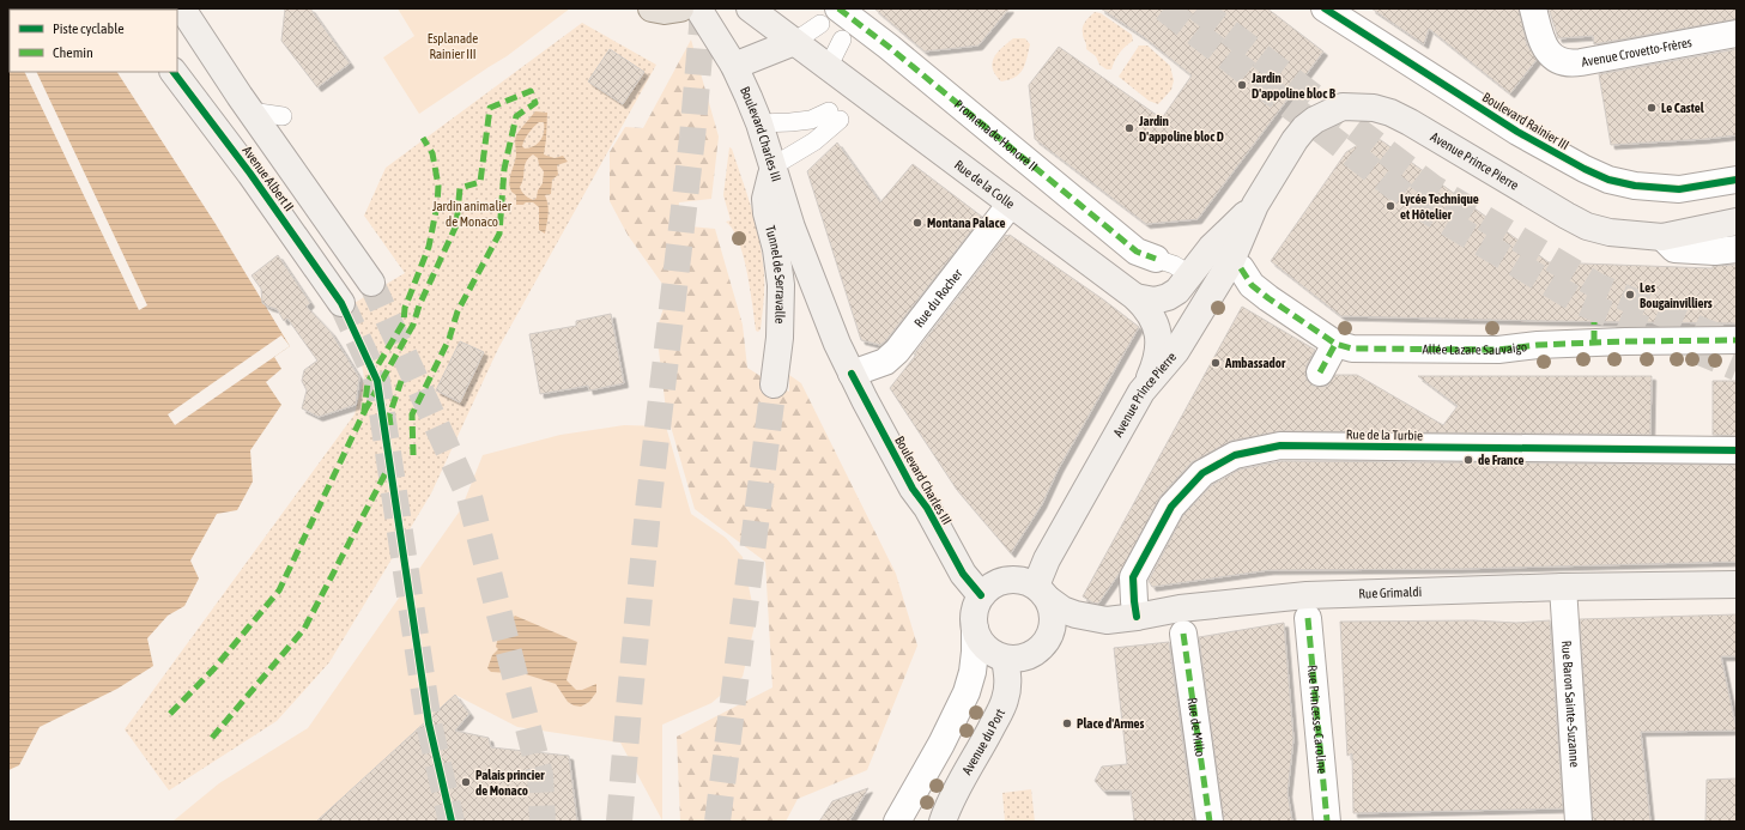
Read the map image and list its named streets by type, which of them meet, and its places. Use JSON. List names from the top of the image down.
{
  "streets": {
    "main road": [
      "Boulevard Charles III",
      "Avenue Prince Pierre",
      "Avenue Albert II",
      "Rue de la Colle",
      "Tunnel de Serravalle",
      "Rue Grimaldi",
      "Avenue du Port"
    ],
    "street": [
      "Avenue Crovetto-Frères",
      "Boulevard Rainier III",
      "Promenade Honoré II",
      "Rue du Rocher",
      "Allée Lazare Sauvaigo",
      "Rue de la Turbie",
      "Rue Baron Sainte-Suzanne",
      "Rue Princesse Caroline",
      "Rue de Millo"
    ]
  },
  "crossings": [
    ["Boulevard Charles III", "Avenue Prince Pierre"],
    ["Boulevard Charles III", "Tunnel de Serravalle"],
    ["Boulevard Charles III", "Rue du Rocher"],
    ["Boulevard Charles III", "Rue Grimaldi"],
    ["Boulevard Charles III", "Avenue du Port"],
    ["Avenue Prince Pierre", "Rue de la Colle"],
    ["Avenue Prince Pierre", "Rue Grimaldi"],
    ["Avenue Prince Pierre", "Avenue du Port"],
    ["Rue de la Colle", "Rue du Rocher"],
    ["Rue de la Turbie", "Rue Grimaldi"],
    ["Rue Grimaldi", "Rue Baron Sainte-Suzanne"],
    ["Rue Grimaldi", "Avenue du Port"]
  ],
  "parks": ["Esplanade Rainier III", "Jardin animalier de Monaco"],
  "places": [
    "Jardin D'appoline bloc B",
    "Le Castel",
    "Jardin D'appoline bloc D",
    "Lycée Technique et Hôtelier",
    "Montana Palace",
    "Les Bougainvilliers",
    "Ambassador",
    "de France",
    "Place d'Armes",
    "Palais princier de Monaco"
  ],
  "legend": ["Piste cyclable", "Chemin"]
}
